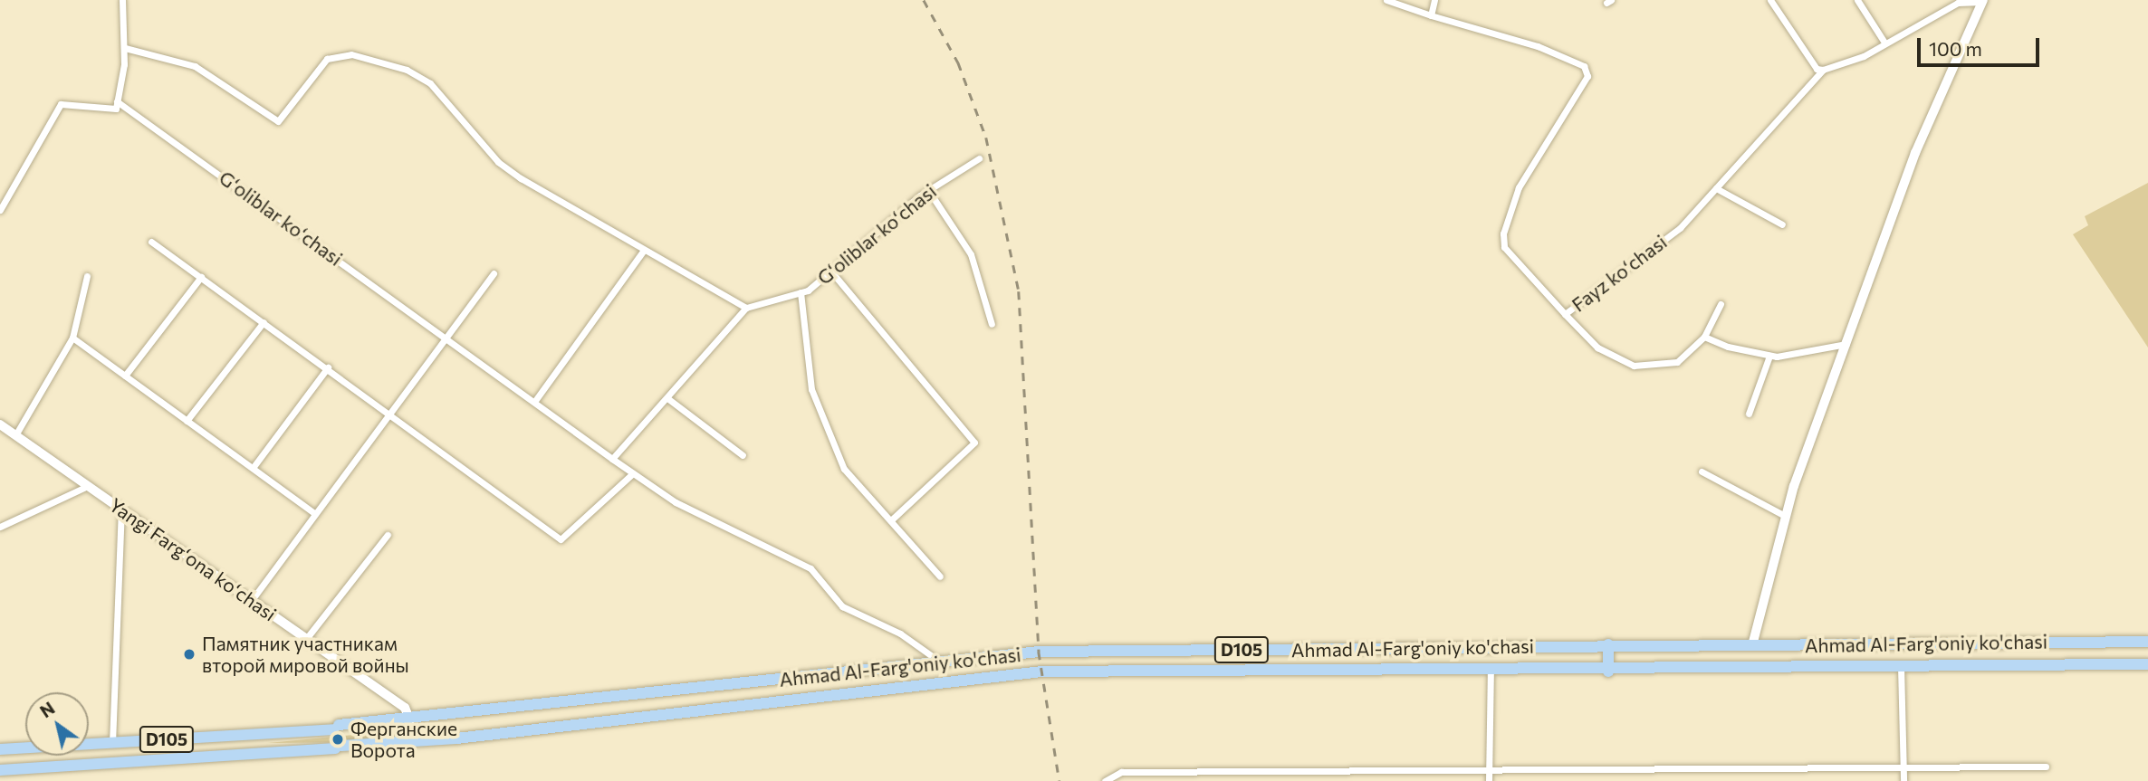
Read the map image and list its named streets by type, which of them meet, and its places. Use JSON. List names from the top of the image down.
{
  "streets": {
    "highway": ["Ahmad Al-Farg'oniy ko'chasi", "D105"],
    "main road": ["Yangi Fargʻona koʻchasi"],
    "street": ["Gʻoliblar koʻchasi", "Fayz koʻchasi"]
  },
  "crossings": [
    ["Gʻoliblar koʻchasi", "Ahmad Al-Farg'oniy ko'chasi"],
    ["Fayz koʻchasi", "Ahmad Al-Farg'oniy ko'chasi"],
    ["Yangi Fargʻona koʻchasi", "Ahmad Al-Farg'oniy ko'chasi"]
  ],
  "places": ["Памятник участникам второй мировой войны", "Ферганские Ворота"],
  "scale_bar": "100 m",
  "north": "top left"
}
